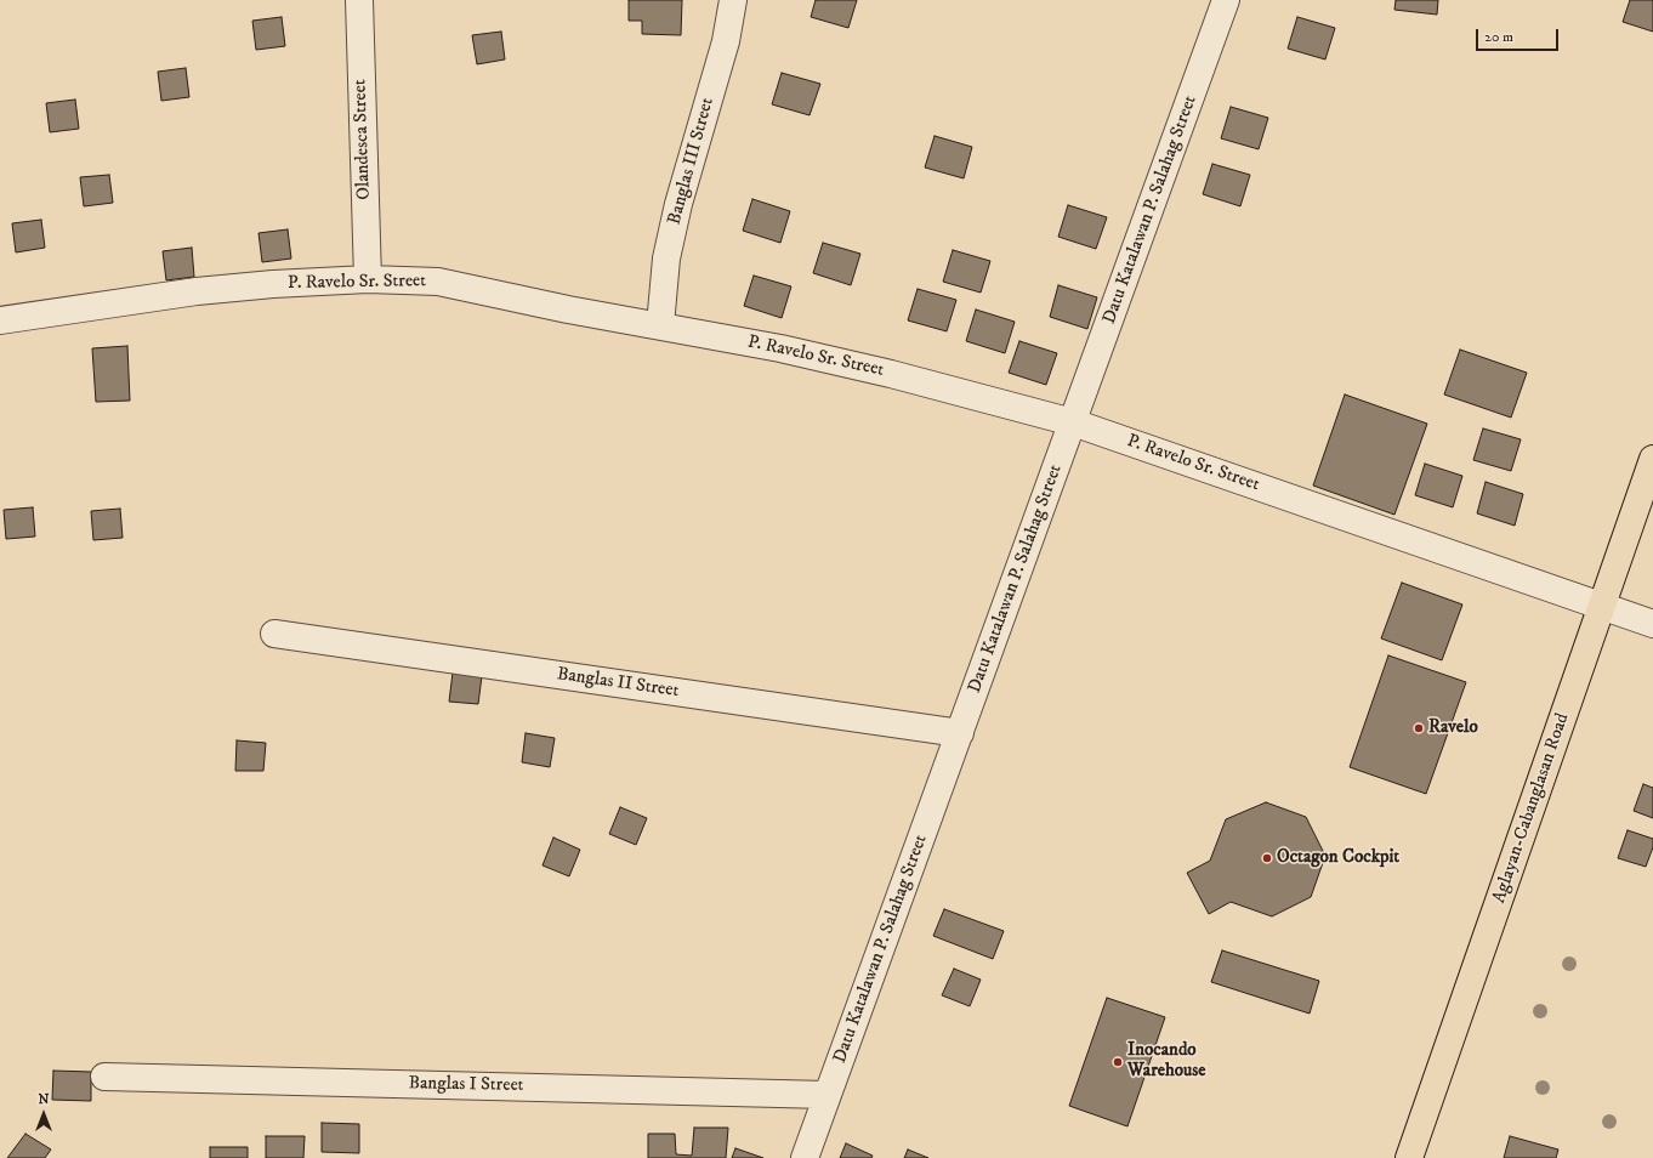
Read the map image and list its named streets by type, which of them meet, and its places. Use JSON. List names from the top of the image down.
{
  "streets": {
    "main road": ["Aglayan-Cabanglasan Road"],
    "street": [
      "Olandesca Street",
      "Banglas III Street",
      "Datu Katalawan P. Salahag Street",
      "P. Ravelo Sr. Street",
      "Banglas II Street",
      "Banglas I Street"
    ]
  },
  "crossings": [
    ["Olandesca Street", "P. Ravelo Sr. Street"],
    ["Banglas III Street", "P. Ravelo Sr. Street"],
    ["Datu Katalawan P. Salahag Street", "P. Ravelo Sr. Street"],
    ["Datu Katalawan P. Salahag Street", "Banglas II Street"],
    ["Datu Katalawan P. Salahag Street", "Banglas I Street"],
    ["P. Ravelo Sr. Street", "Aglayan-Cabanglasan Road"]
  ],
  "places": ["Ravelo", "Octagon Cockpit", "Inocando Warehouse"],
  "scale_bar": "20 m",
  "north": "top"
}
